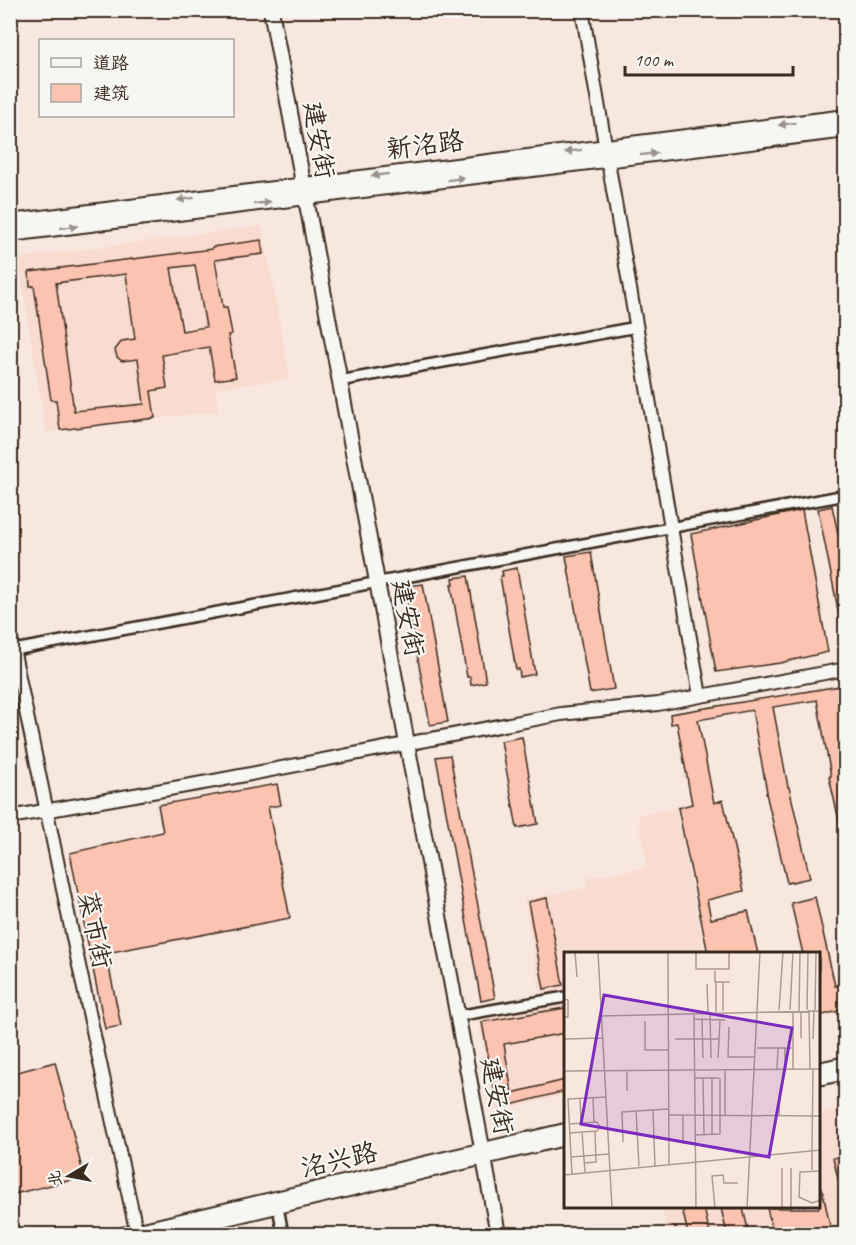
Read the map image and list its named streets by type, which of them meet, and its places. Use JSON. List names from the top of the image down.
{
  "streets": {
    "main road": ["建安街", "新洺路"],
    "street": ["菜市街", "洺兴路"]
  },
  "crossings": [
    ["建安街", "新洺路"],
    ["建安街", "洺兴路"],
    ["菜市街", "洺兴路"]
  ],
  "legend": ["道路", "建筑"],
  "scale_bar": "100 m",
  "north": "left"
}
